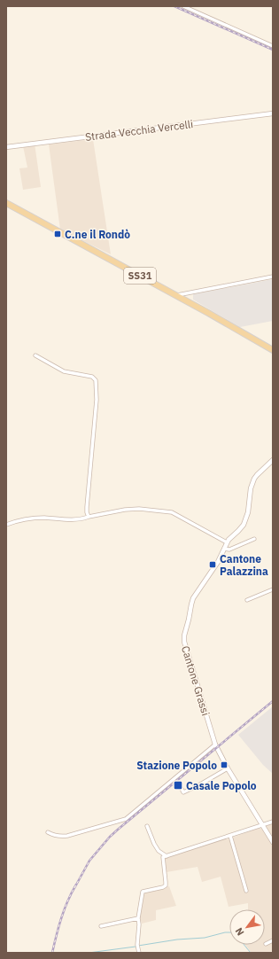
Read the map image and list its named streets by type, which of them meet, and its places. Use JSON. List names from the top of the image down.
{
  "streets": {
    "main road": ["SS31"],
    "street": ["Strada Vecchia Vercelli", "Cantone Grassi"]
  },
  "places": {
    "transit": [
      "C.ne il Rondò",
      "Cantone Palazzina",
      "Stazione Popolo",
      "Casale Popolo"
    ]
  },
  "north": "bottom left"
}
